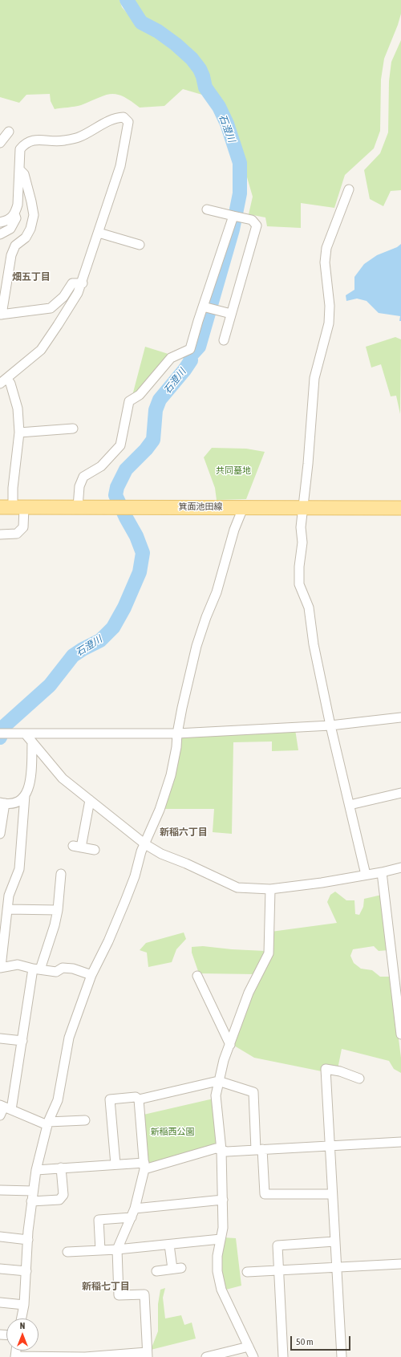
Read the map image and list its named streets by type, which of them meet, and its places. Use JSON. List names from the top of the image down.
{
  "streets": {
    "main road": ["箕面池田線"]
  },
  "districts": ["畑五丁目", "新稲六丁目", "新稲七丁目"],
  "water": ["石澄川"],
  "parks": ["共同墓地", "新稲西公園"],
  "scale_bar": "50 m",
  "north": "top"
}
